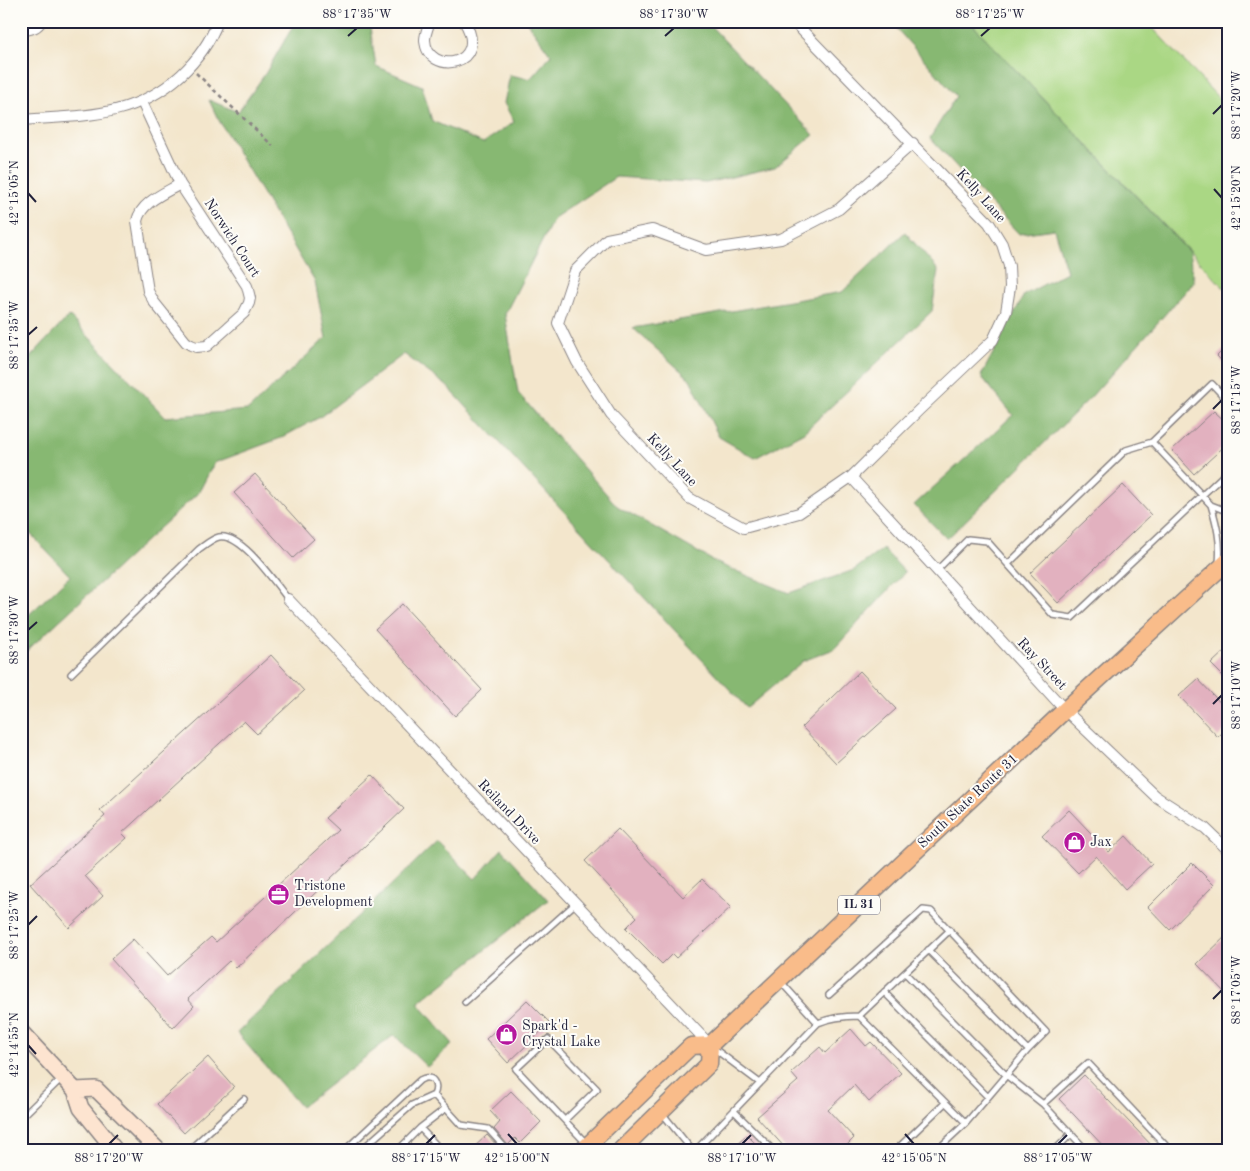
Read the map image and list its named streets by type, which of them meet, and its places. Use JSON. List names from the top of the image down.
{
  "streets": {
    "main road": ["South State Route 31", "IL 31"],
    "street": [
      "Kelly Lane",
      "Norwich Court",
      "Ray Street",
      "Reiland Drive"
    ]
  },
  "crossings": [
    ["Kelly Lane", "Ray Street"],
    ["Ray Street", "South State Route 31"],
    ["South State Route 31", "Reiland Drive"]
  ],
  "places": {
    "shop": ["Jax", "Spark'd - Crystal Lake"],
    "office": ["Tristone Development"]
  },
  "coordinates": [
    "88°17'35\"W",
    "88°17'30\"W",
    "88°17'25\"W",
    "88°17'20\"W",
    "42°15'05\"N",
    "42°15'20\"N",
    "88°17'15\"W",
    "88°17'10\"W",
    "88°17'05\"W",
    "42°14'55\"N",
    "42°15'00\"N"
  ]
}
